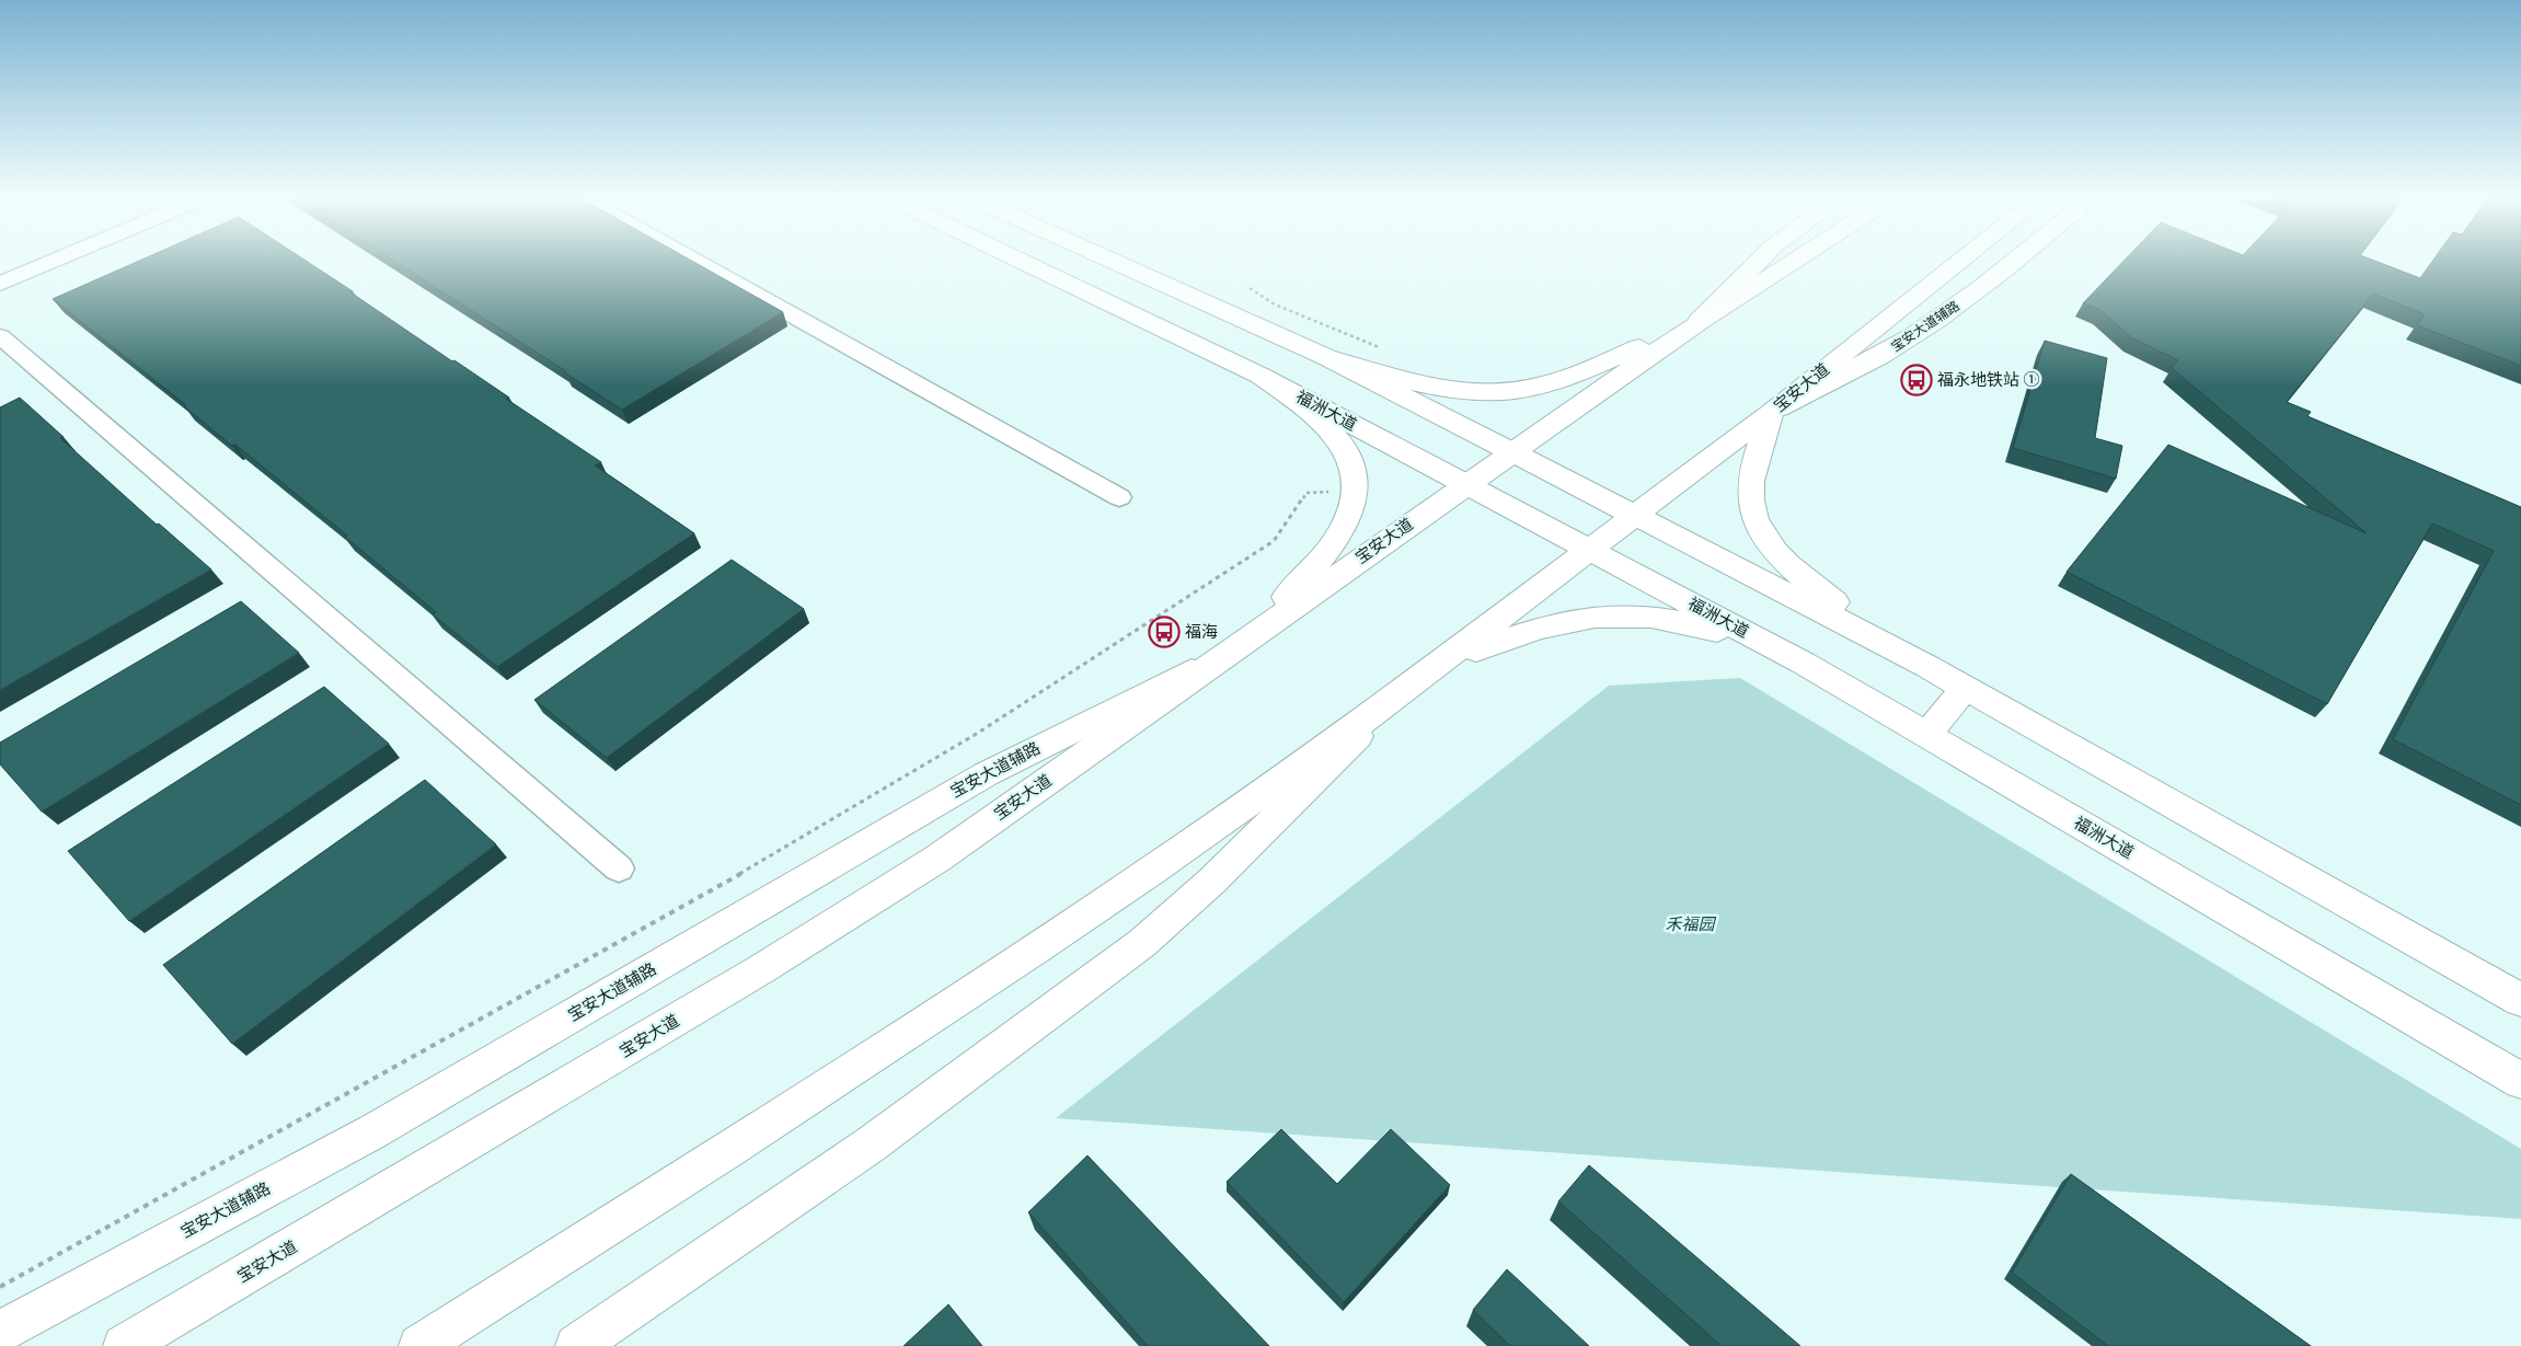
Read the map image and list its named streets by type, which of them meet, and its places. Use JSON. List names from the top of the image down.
{
  "streets": {
    "main road": ["宝安大道辅路", "宝安大道", "福洲大道"]
  },
  "crossings": [
    ["宝安大道辅路", "宝安大道"],
    ["宝安大道", "福洲大道"]
  ],
  "parks": ["禾福园"],
  "places": {
    "bus stop": ["福永地铁站 ①", "福海"]
  }
}
